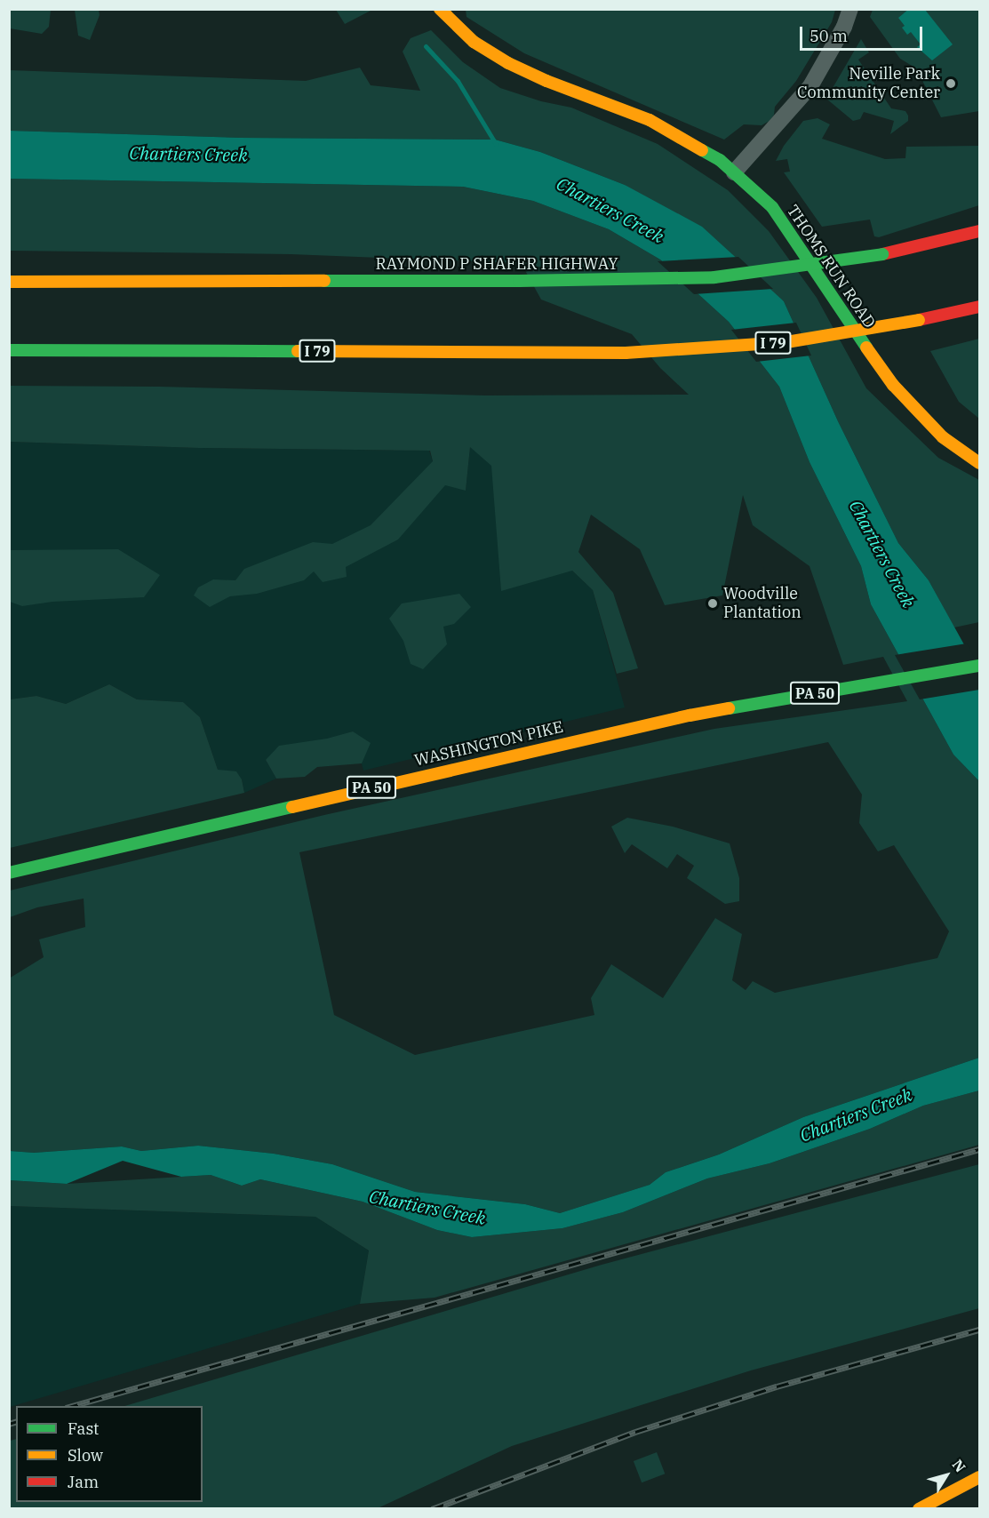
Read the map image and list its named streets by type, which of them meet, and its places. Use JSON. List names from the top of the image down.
{
  "streets": {
    "main road": [
      "RAYMOND P SHAFER HIGHWAY",
      "THOMS RUN ROAD",
      "I 79",
      "PA 50",
      "WASHINGTON PIKE"
    ]
  },
  "water": ["Chartiers Creek"],
  "places": ["Neville Park Community Center", "Woodville Plantation"],
  "legend": ["Fast", "Slow", "Jam"],
  "scale_bar": "50 m",
  "north": "top right"
}
